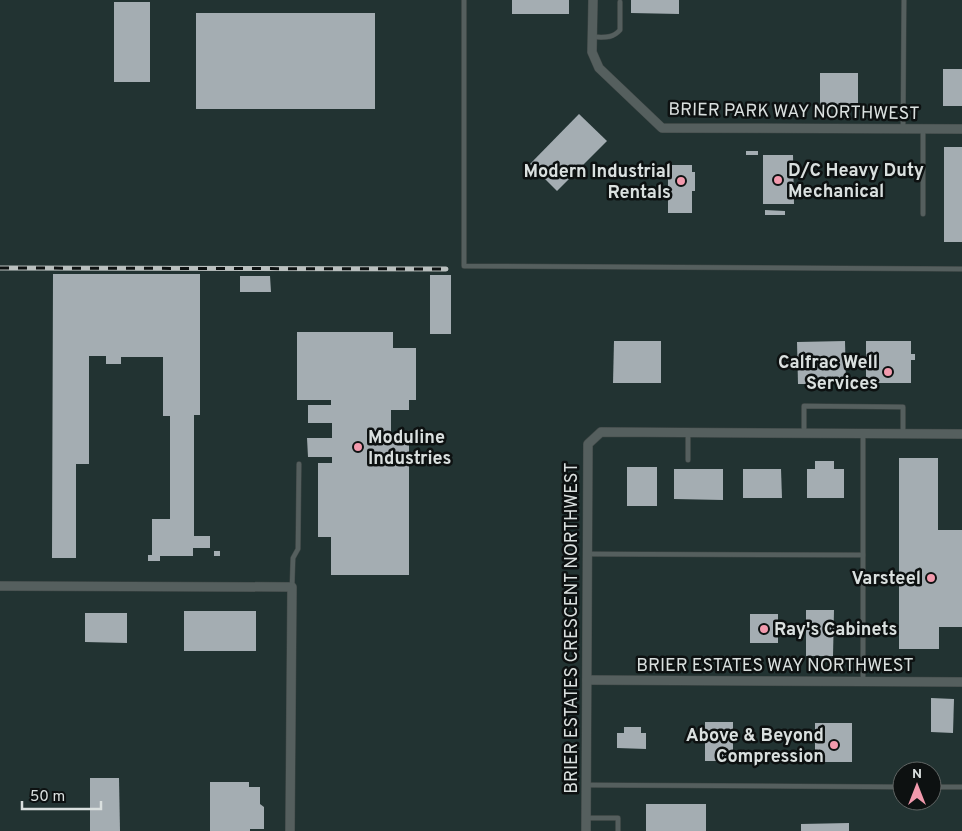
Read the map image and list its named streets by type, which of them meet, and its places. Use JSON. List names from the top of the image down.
{
  "streets": {
    "street": ["BRIER PARK WAY NORTHWEST", "BRIER ESTATES CRESCENT NORTHWEST", "BRIER ESTATES WAY NORTHWEST"]
  },
  "crossings": [
    ["BRIER ESTATES CRESCENT NORTHWEST", "BRIER ESTATES WAY NORTHWEST"]
  ],
  "places": [
    "D/C Heavy Duty Mechanical",
    "Modern Industrial Rentals",
    "Calfrac Well Services",
    "Moduline Industries",
    "Varsteel",
    "Ray's Cabinets",
    "Above & Beyond Compression"
  ],
  "scale_bar": "50 m",
  "north": "top"
}
